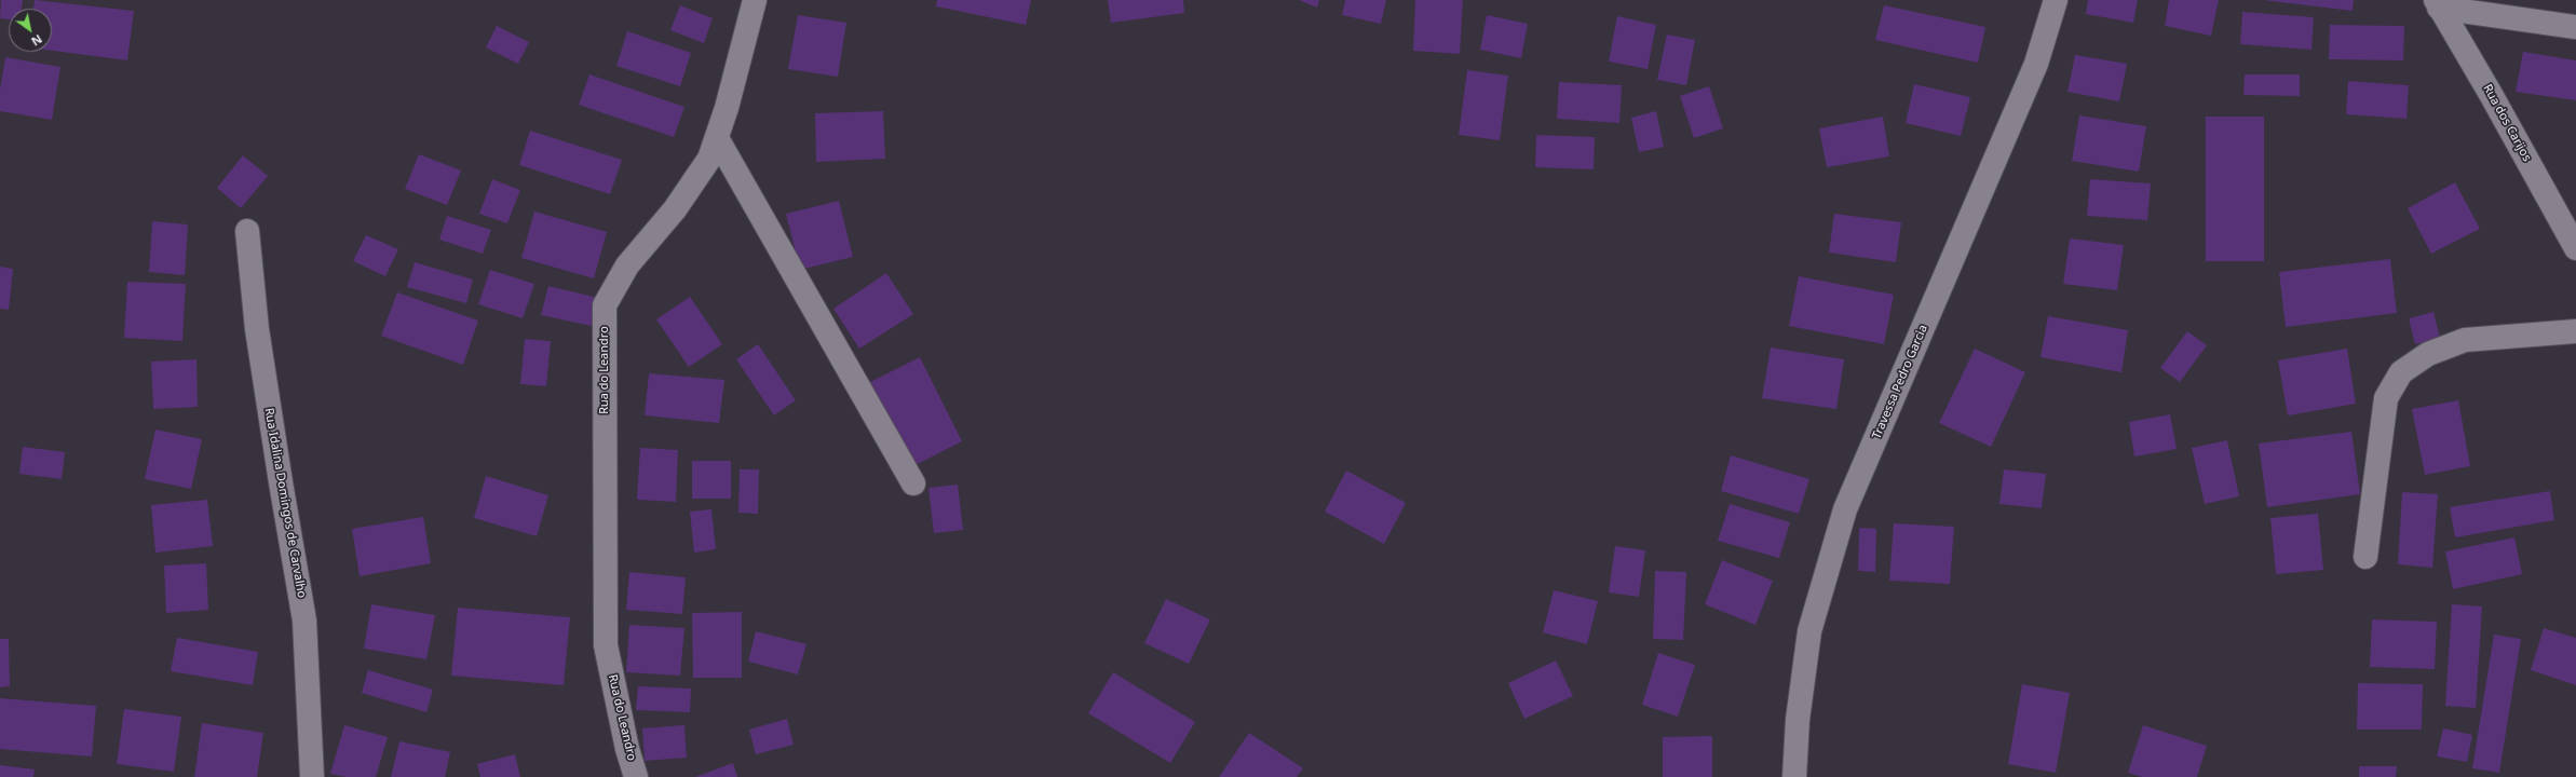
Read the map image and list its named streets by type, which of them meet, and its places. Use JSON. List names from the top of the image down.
{
  "streets": {
    "street": [
      "Rua dos Carijos",
      "Rua do Leandro",
      "Travessa Pedro Garcia",
      "Rua Idalina Domingos de Carvalho"
    ]
  },
  "north": "bottom right"
}
